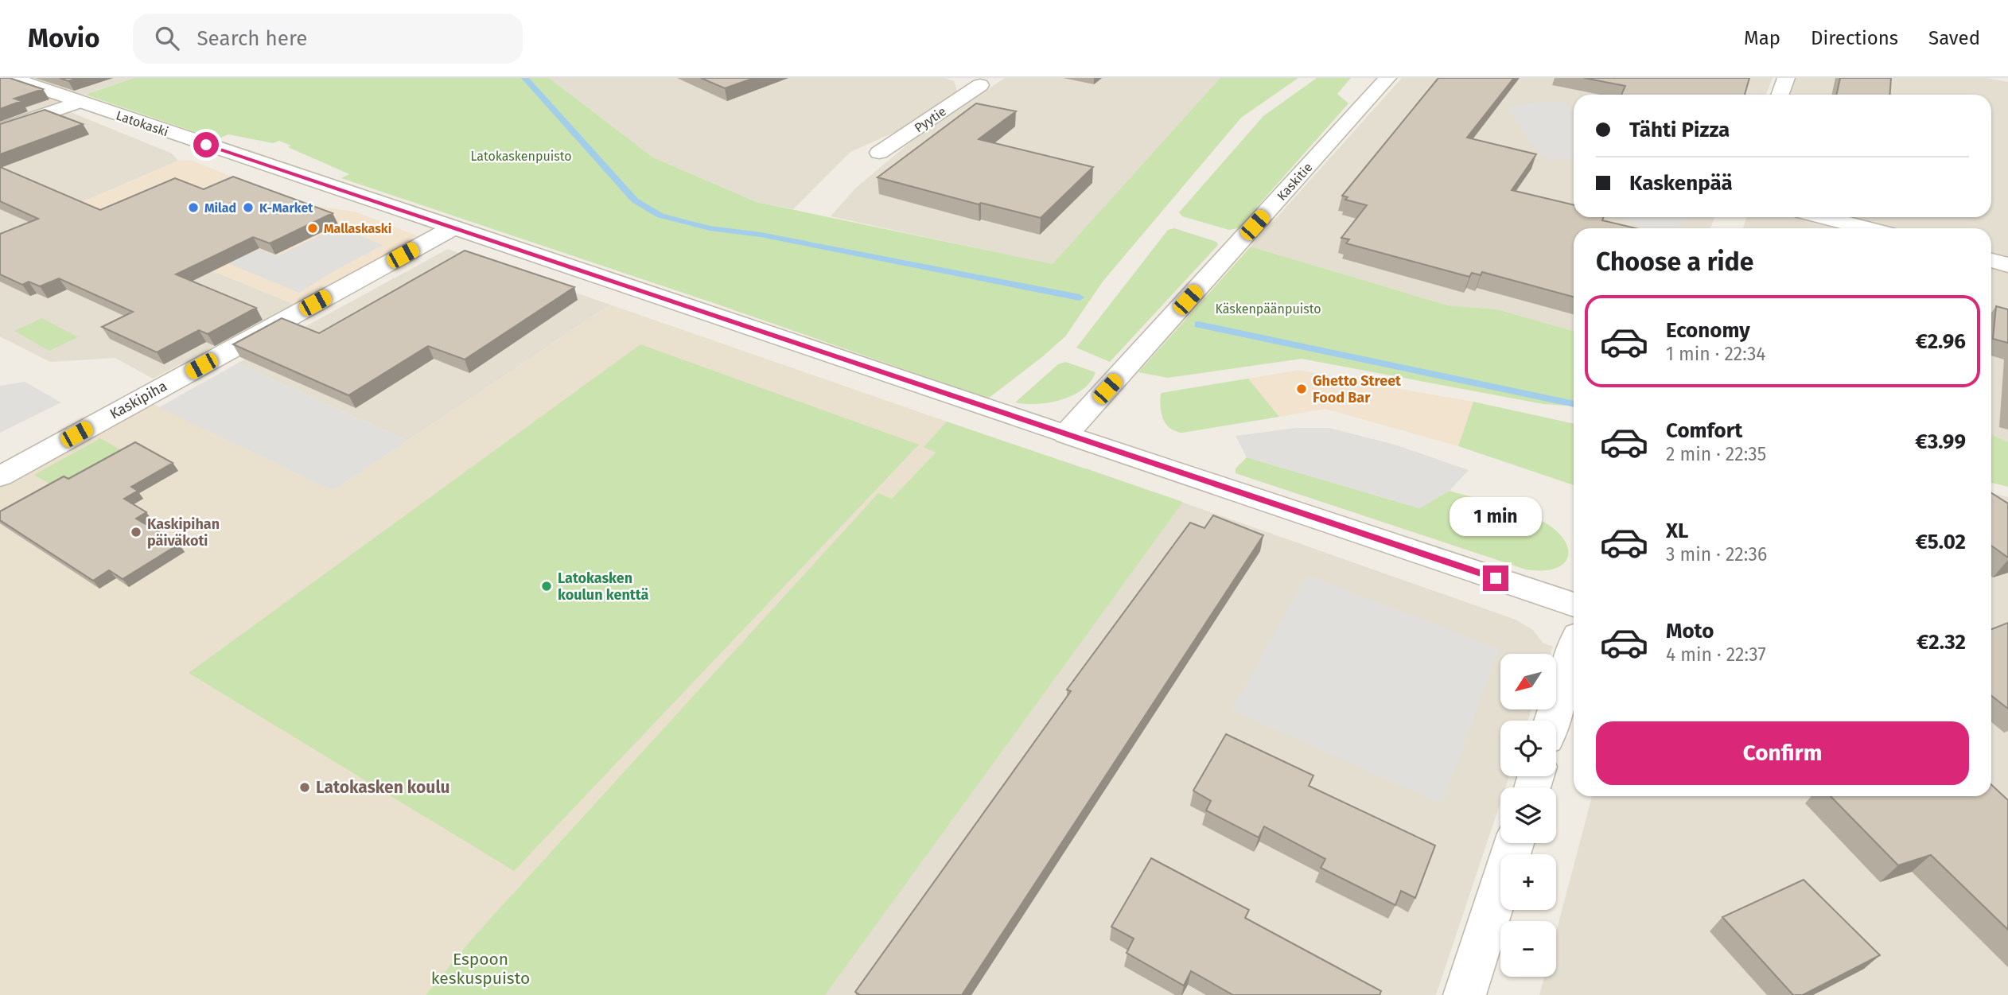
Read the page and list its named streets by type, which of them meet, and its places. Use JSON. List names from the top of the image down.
{
  "streets": {
    "street": [
      "Pyytie",
      "Latokaski",
      "Kaskitie",
      "Kaskipiha"
    ]
  },
  "crossings": [
    ["Latokaski", "Kaskitie"],
    ["Latokaski", "Kaskipiha"]
  ],
  "parks": ["Latokaskenpuisto", "Käskenpäänpuisto", "Espoon keskuspuisto"],
  "places": [
    "Milad",
    "K-Market",
    "Mallaskaski",
    "Ghetto Street Food Bar",
    "Kaskipihan päiväkoti",
    "Latokasken koulun kenttä",
    "Latokasken koulu"
  ],
  "north": "bottom left",
  "page": {
    "header": "Movio",
    "search": "Search here",
    "nav": ["Map", "Directions", "Saved"],
    "banner": ["Tähti Pizza", "Kaskenpää"],
    "heading": "Choose a ride",
    "list": [
      {
        "name": "Economy",
        "note": "1 min · 22:34",
        "value": "€2.96"
      },
      {
        "name": "Comfort",
        "note": "2 min · 22:35",
        "value": "€3.99"
      },
      {
        "name": "XL",
        "note": "3 min · 22:36",
        "value": "€5.02"
      },
      {
        "name": "Moto",
        "note": "4 min · 22:37",
        "value": "€2.32"
      }
    ],
    "bubble": "1 min",
    "map_buttons": ["+", "−"],
    "buttons": "Confirm"
  }
}
